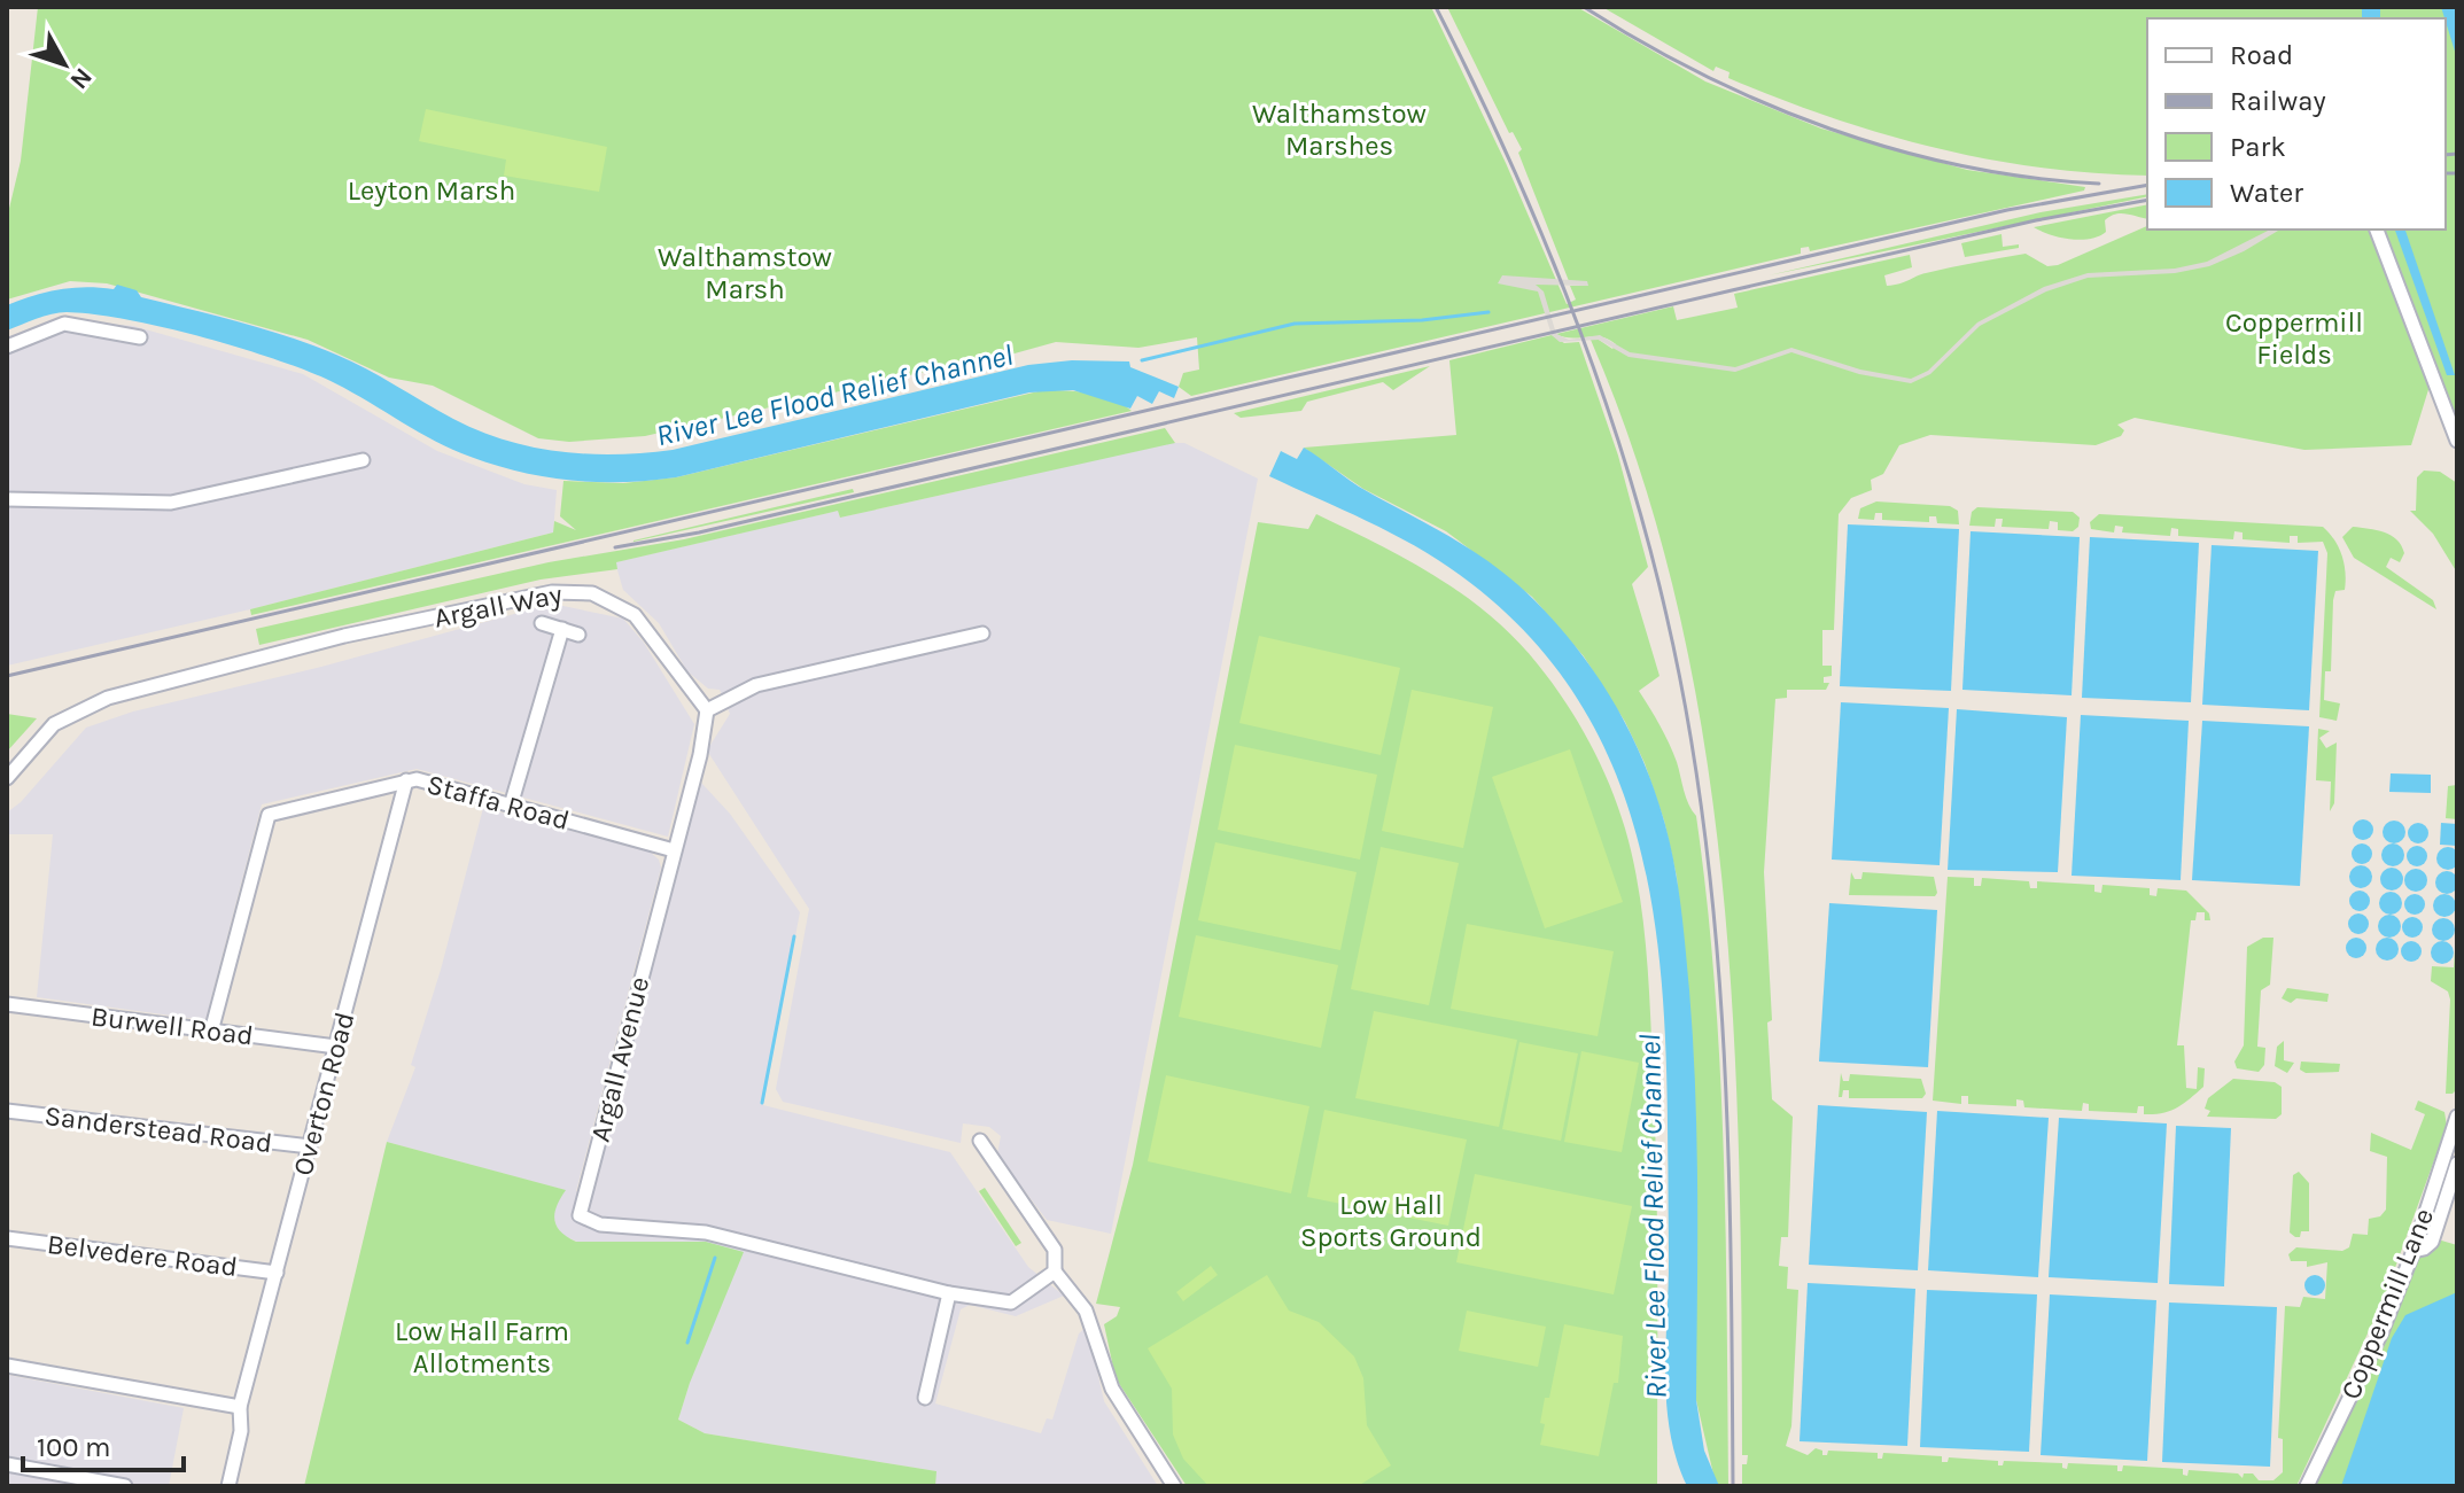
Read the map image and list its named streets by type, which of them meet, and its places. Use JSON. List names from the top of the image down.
{
  "streets": {
    "street": [
      "Argall Way",
      "Staffa Road",
      "Burwell Road",
      "Argall Avenue",
      "Overton Road",
      "Sanderstead Road",
      "Belvedere Road",
      "Coppermill Lane"
    ]
  },
  "crossings": [
    ["Argall Way", "Argall Avenue"],
    ["Staffa Road", "Burwell Road"],
    ["Staffa Road", "Argall Avenue"],
    ["Staffa Road", "Overton Road"],
    ["Burwell Road", "Overton Road"],
    ["Overton Road", "Sanderstead Road"],
    ["Overton Road", "Belvedere Road"]
  ],
  "water": ["River Lee Flood Relief Channel"],
  "parks": [
    "Walthamstow Marshes",
    "Leyton Marsh",
    "Walthamstow Marsh",
    "Coppermill Fields",
    "Low Hall Sports Ground",
    "Low Hall Farm Allotments"
  ],
  "legend": [
    "Road",
    "Railway",
    "Park",
    "Water"
  ],
  "scale_bar": "100 m",
  "north": "bottom right"
}
